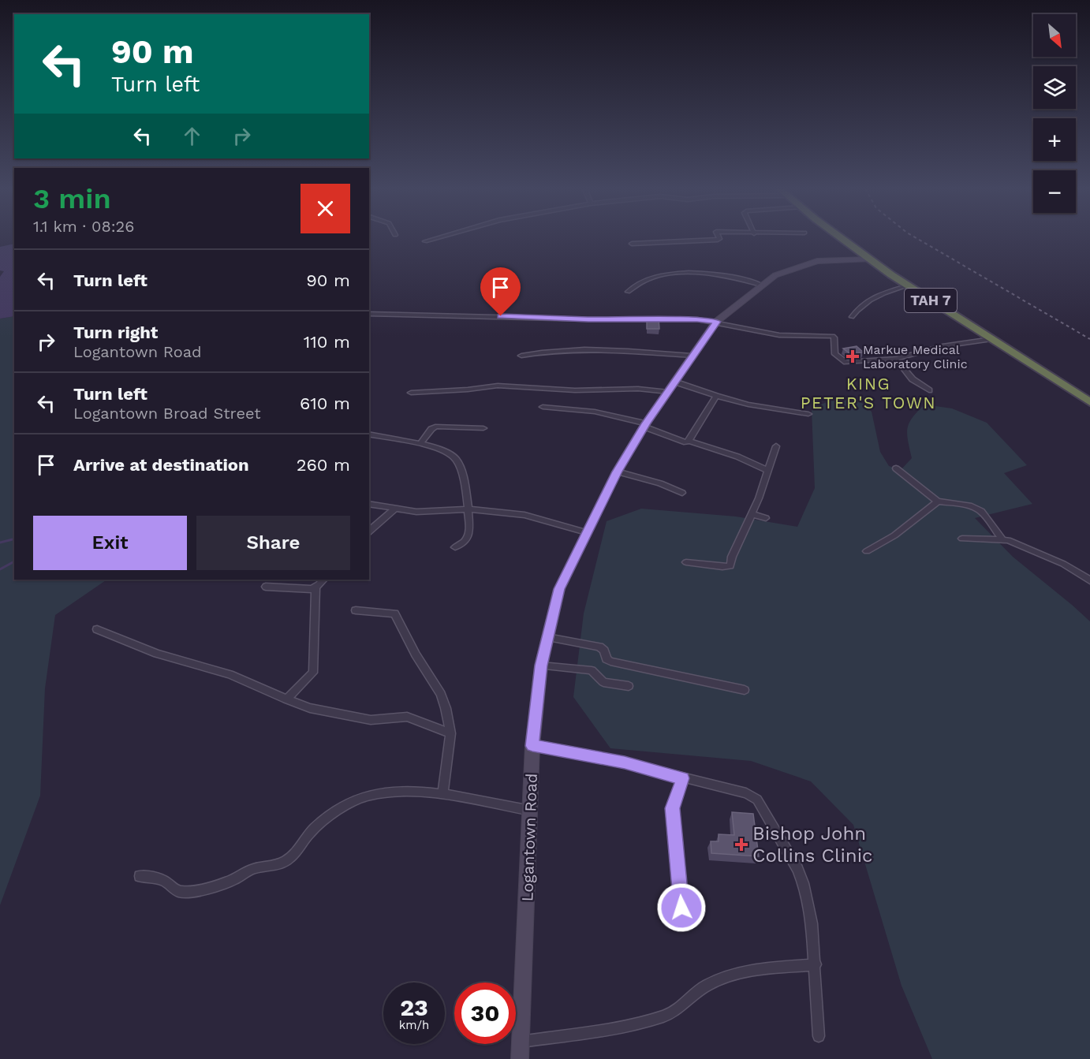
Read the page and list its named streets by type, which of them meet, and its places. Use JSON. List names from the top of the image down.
{
  "streets": {
    "highway": ["TAH 7"],
    "street": ["Logantown Road"]
  },
  "crossings": [
    ["TAH 7", "Logantown Road"]
  ],
  "districts": ["KING PETER'S TOWN"],
  "places": {
    "health": ["Markue Medical Laboratory Clinic", "Bishop John Collins Clinic"]
  },
  "north": "bottom right",
  "page": {
    "map_buttons": ["+", "−"],
    "turn": ["90 m", "Turn left"],
    "heading": ["3 min", "1.1 km · 08:26"],
    "list": [
      {
        "name": "Turn left",
        "value": "90 m"
      },
      {
        "name": "Turn right",
        "note": "Logantown Road",
        "value": "110 m"
      },
      {
        "name": "Turn left",
        "note": "Logantown Broad Street",
        "value": "610 m"
      },
      {
        "name": "Arrive at destination",
        "value": "260 m"
      }
    ],
    "buttons": ["Exit", "Share"],
    "speed": "23 km/h",
    "limit": "30"
  }
}
